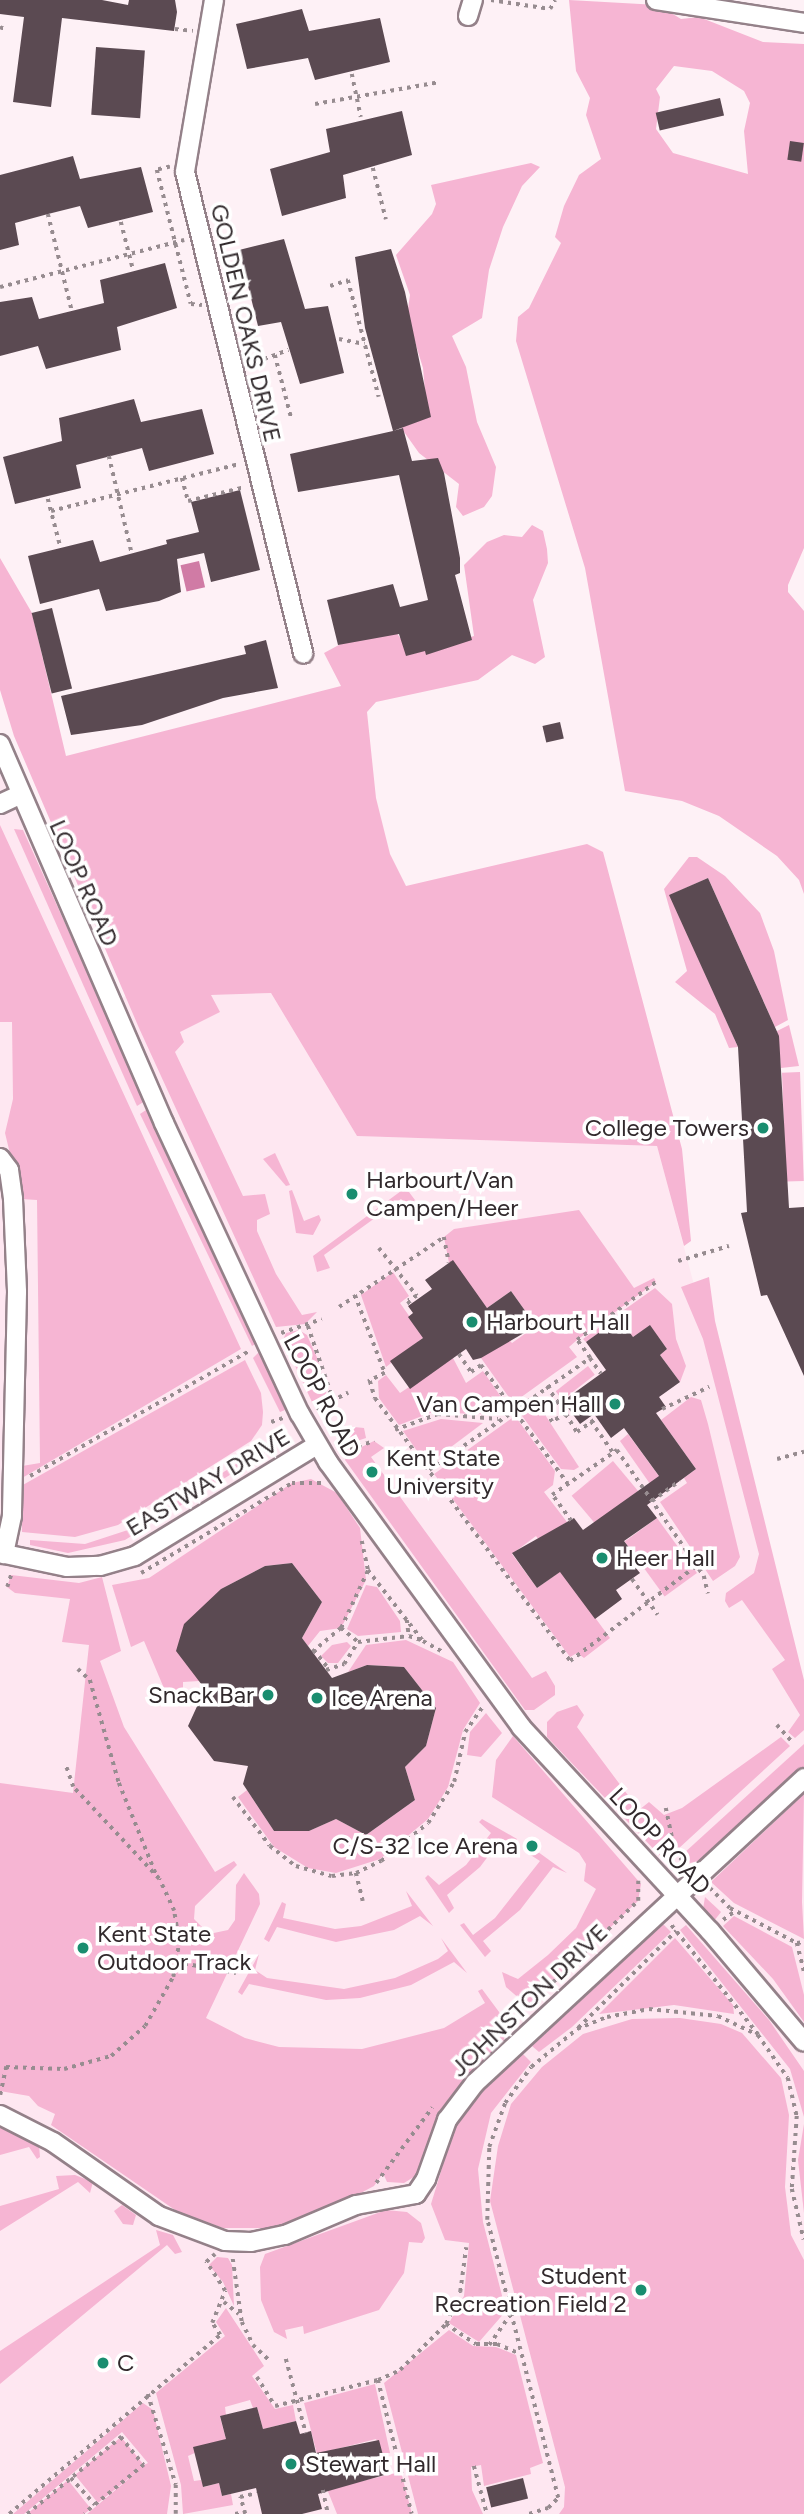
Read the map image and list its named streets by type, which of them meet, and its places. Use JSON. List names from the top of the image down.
{
  "streets": {
    "street": [
      "GOLDEN OAKS DRIVE",
      "LOOP ROAD",
      "EASTWAY DRIVE",
      "JOHNSTON DRIVE"
    ]
  },
  "crossings": [
    ["LOOP ROAD", "EASTWAY DRIVE"],
    ["LOOP ROAD", "JOHNSTON DRIVE"]
  ],
  "places": [
    "College Towers",
    "Harbourt/Van Campen/Heer",
    "Harbourt Hall",
    "Van Campen Hall",
    "Kent State University",
    "Heer Hall",
    "Snack Bar",
    "Ice Arena",
    "C/S-32 Ice Arena",
    "Kent State Outdoor Track",
    "Student Recreation Field 2",
    "C",
    "Stewart Hall"
  ]
}
